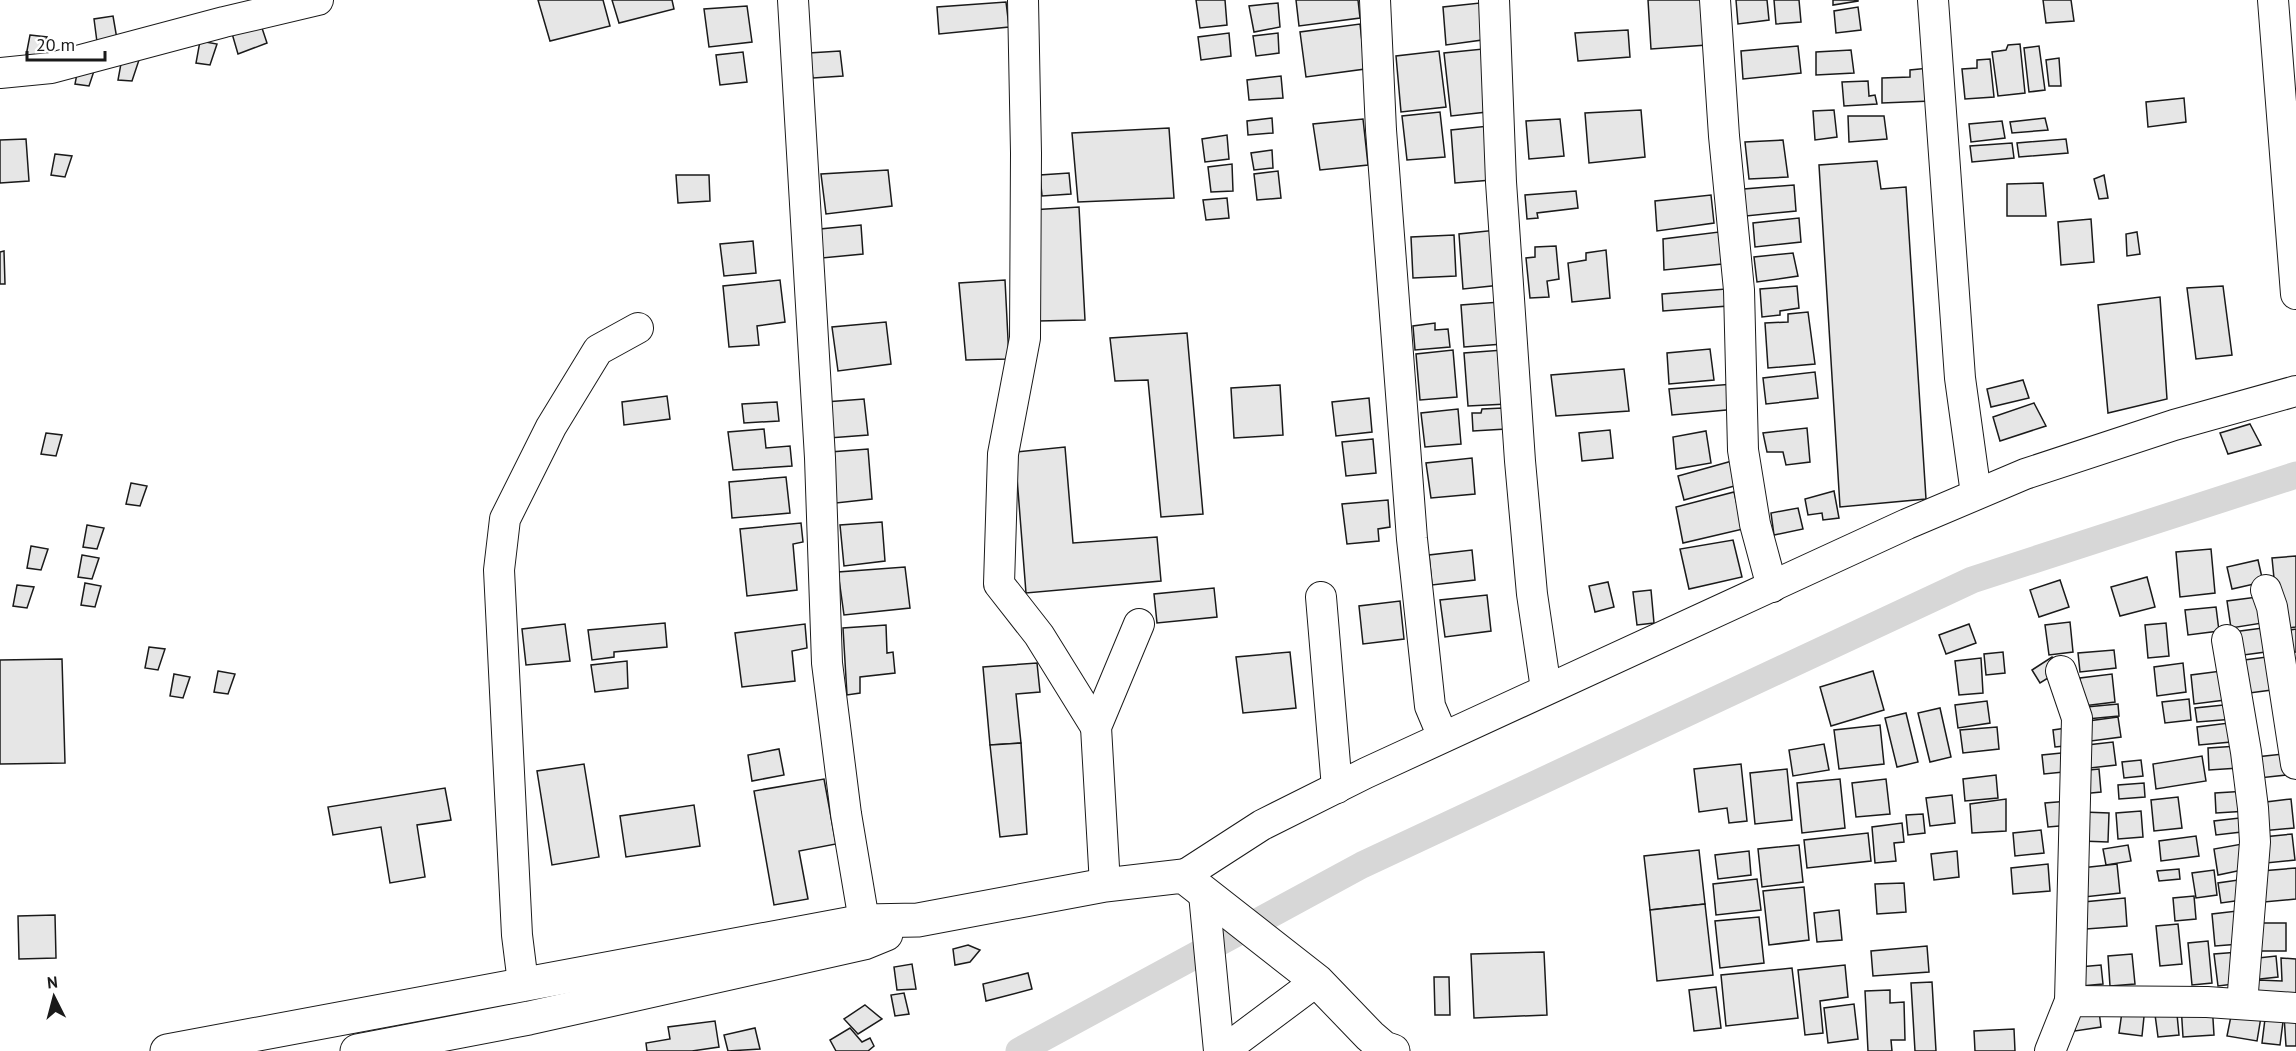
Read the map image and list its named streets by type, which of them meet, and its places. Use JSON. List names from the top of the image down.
{
  "scale_bar": "20 m",
  "north": "top"
}
